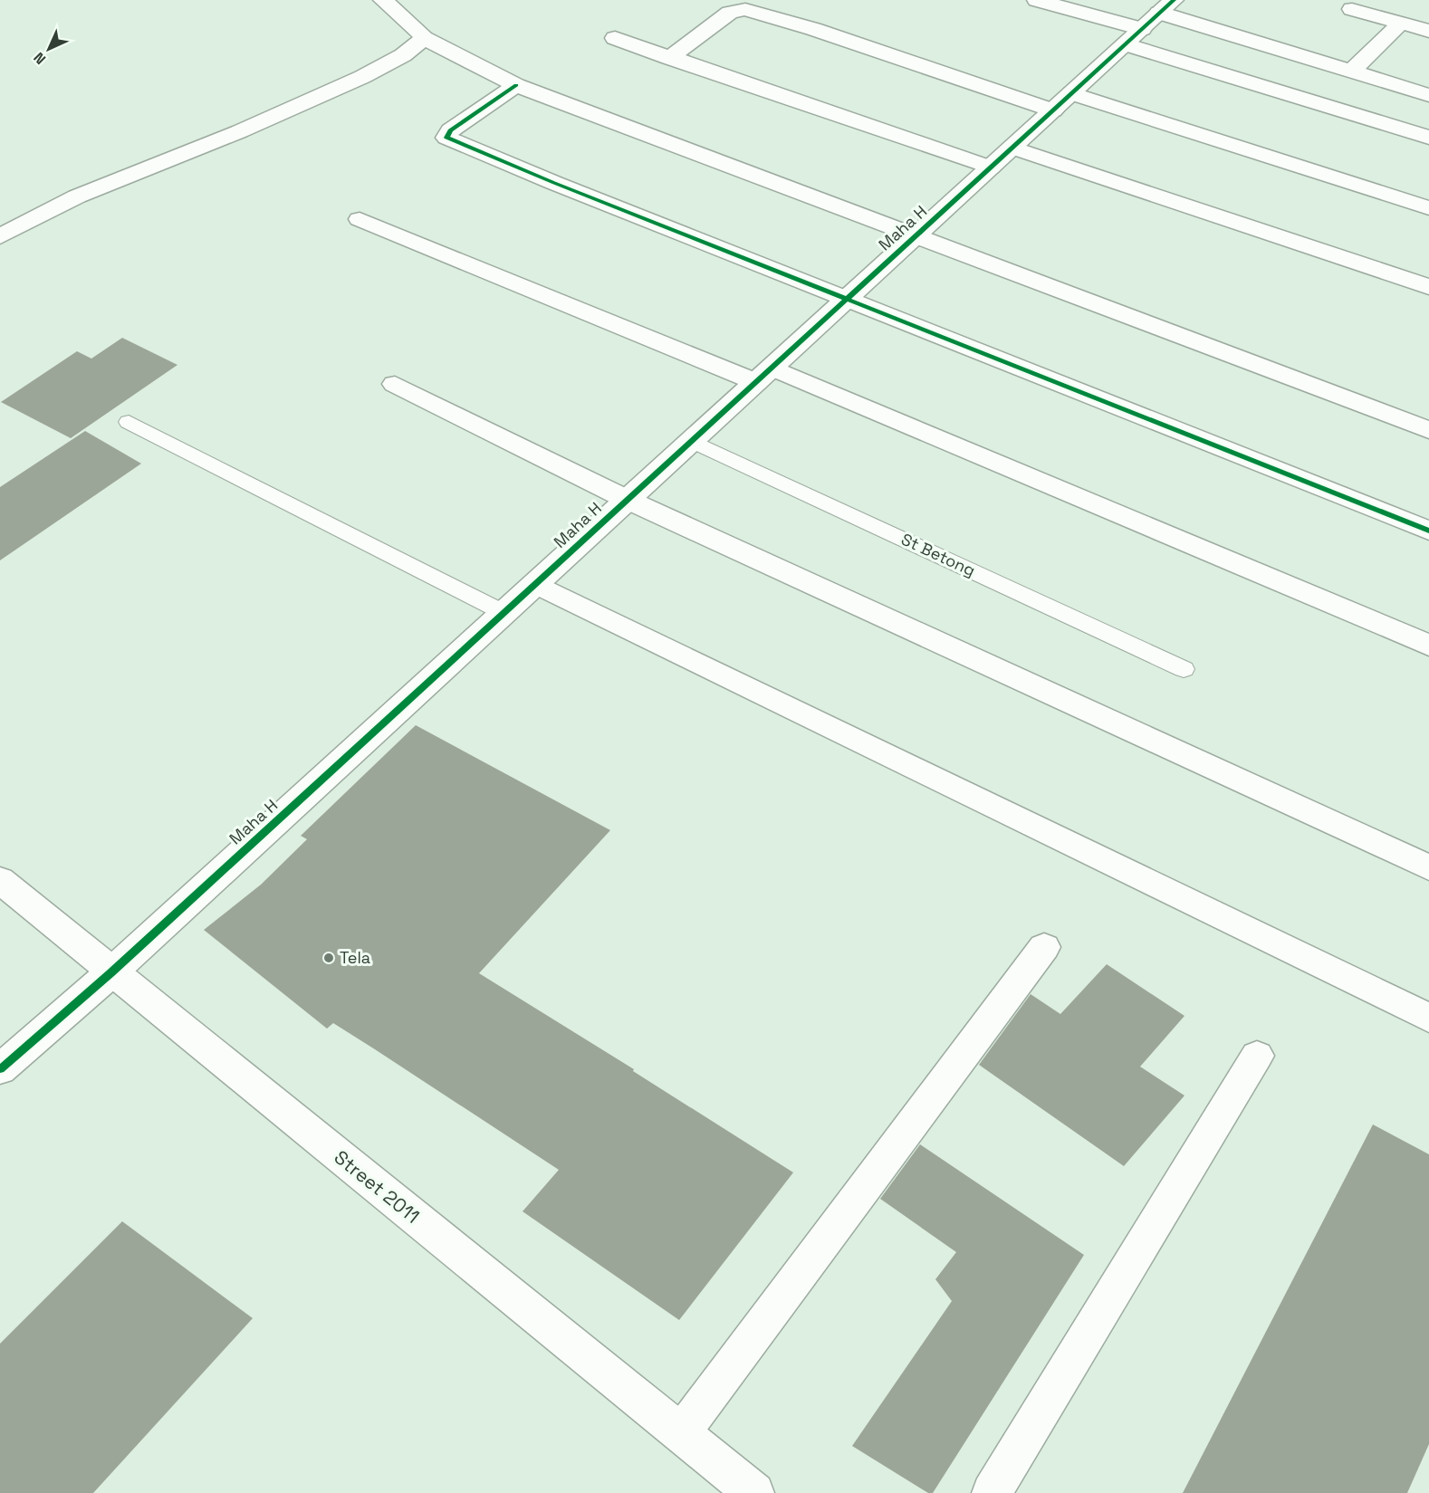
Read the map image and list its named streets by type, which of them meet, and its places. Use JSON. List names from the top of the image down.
{
  "streets": {
    "street": ["Maha H", "Street 2011"],
    "lane": ["St Betong"]
  },
  "crossings": [
    ["Maha H", "St Betong"],
    ["Maha H", "Street 2011"]
  ],
  "places": ["Tela"],
  "north": "bottom left"
}
